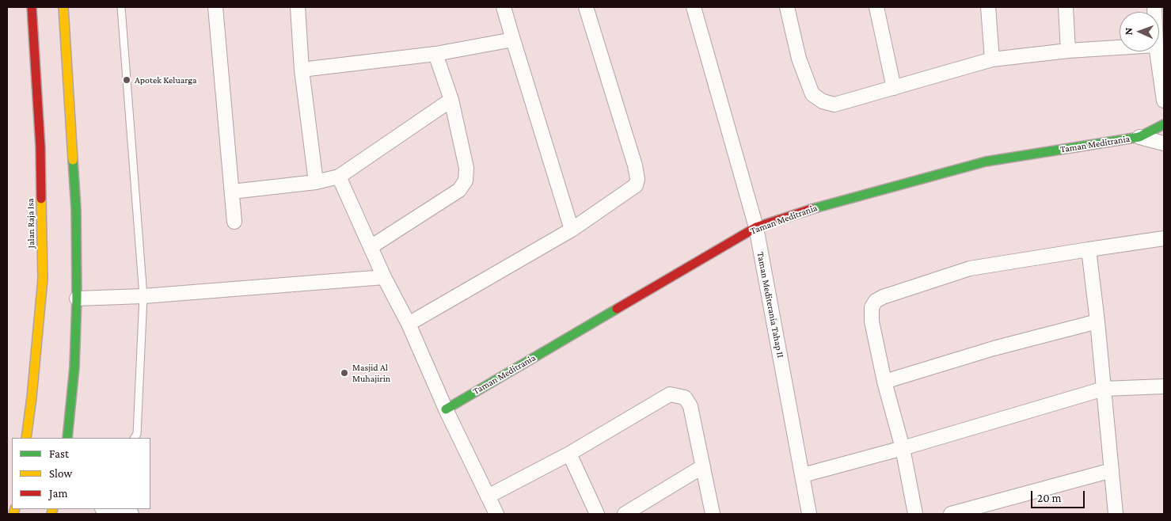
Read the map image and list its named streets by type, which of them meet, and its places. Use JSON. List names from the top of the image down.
{
  "streets": {
    "main road": ["Taman Meditrania", "Jalan Raja Isa"],
    "street": ["Taman Mediterania Tahap II"]
  },
  "crossings": [
    ["Taman Meditrania", "Taman Mediterania Tahap II"]
  ],
  "places": ["Apotek Keluarga", "Masjid Al Muhajirin"],
  "legend": ["Fast", "Slow", "Jam"],
  "scale_bar": "20 m",
  "north": "left"
}
